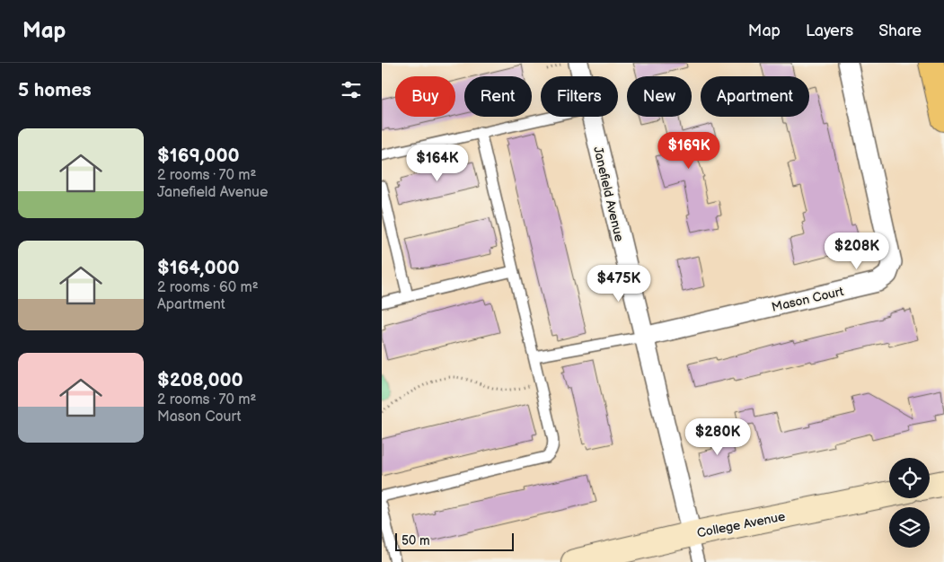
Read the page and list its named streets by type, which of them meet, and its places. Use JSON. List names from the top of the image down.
{
  "streets": {
    "main road": ["College Avenue"],
    "street": ["Janefield Avenue", "Mason Court"]
  },
  "crossings": [
    ["Janefield Avenue", "Mason Court"],
    ["Janefield Avenue", "College Avenue"]
  ],
  "scale_bar": "50 m",
  "page": {
    "header": "Map",
    "nav": ["Map", "Layers", "Share"],
    "heading": "5 homes",
    "chip": [
      "Buy",
      "Rent",
      "Filters",
      "New",
      "Apartment"
    ],
    "list": [
      {
        "name": "$169,000",
        "note": "2 rooms · 70 m² · Janefield Avenue"
      },
      {
        "name": "$164,000",
        "note": "2 rooms · 60 m² · Apartment"
      },
      {
        "name": "$208,000",
        "note": "2 rooms · 70 m² · Mason Court"
      }
    ],
    "price": [
      "$169K",
      "$164K",
      "$208K",
      "$475K",
      "$280K"
    ],
    "scale": "50 m"
  }
}
